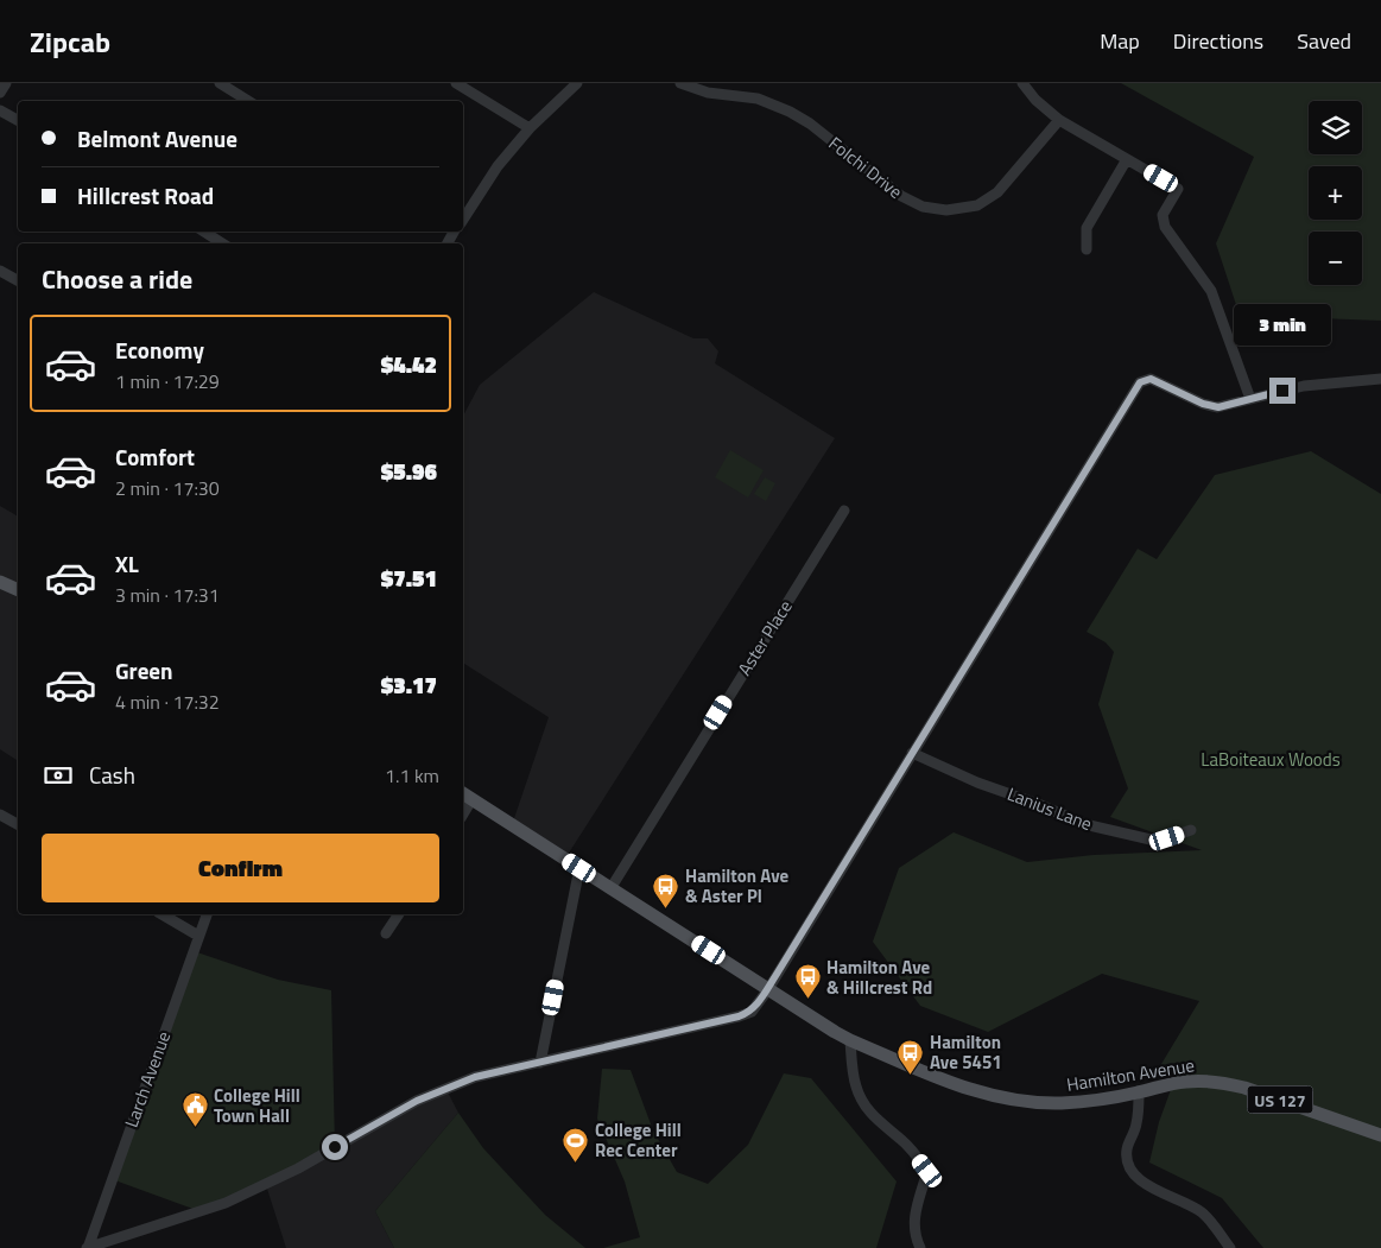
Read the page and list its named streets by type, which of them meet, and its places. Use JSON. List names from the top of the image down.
{
  "streets": {
    "main road": ["Hamilton Avenue", "US 127"],
    "street": [
      "Folchi Drive",
      "Aster Place",
      "Lanius Lane",
      "Larch Avenue"
    ]
  },
  "crossings": [
    ["Aster Place", "Hamilton Avenue"]
  ],
  "parks": ["LaBoiteaux Woods"],
  "places": {
    "bus stop": ["Hamilton Ave & Aster Pl", "Hamilton Ave & Hillcrest Rd", "Hamilton Ave 5451"],
    "public building": ["College Hill Town Hall"],
    "sports": ["College Hill Rec Center"]
  },
  "page": {
    "header": "Zipcab",
    "nav": ["Map", "Directions", "Saved"],
    "map_buttons": ["+", "−"],
    "banner": ["Belmont Avenue", "Hillcrest Road"],
    "heading": "Choose a ride",
    "bubble": "3 min",
    "list": [
      {
        "name": "Economy",
        "note": "1 min · 17:29",
        "value": "$4.42"
      },
      {
        "name": "Comfort",
        "note": "2 min · 17:30",
        "value": "$5.96"
      },
      {
        "name": "XL",
        "note": "3 min · 17:31",
        "value": "$7.51"
      },
      {
        "name": "Green",
        "note": "4 min · 17:32",
        "value": "$3.17"
      }
    ],
    "pay": ["Cash", "1.1 km"],
    "buttons": "Confirm"
  }
}
